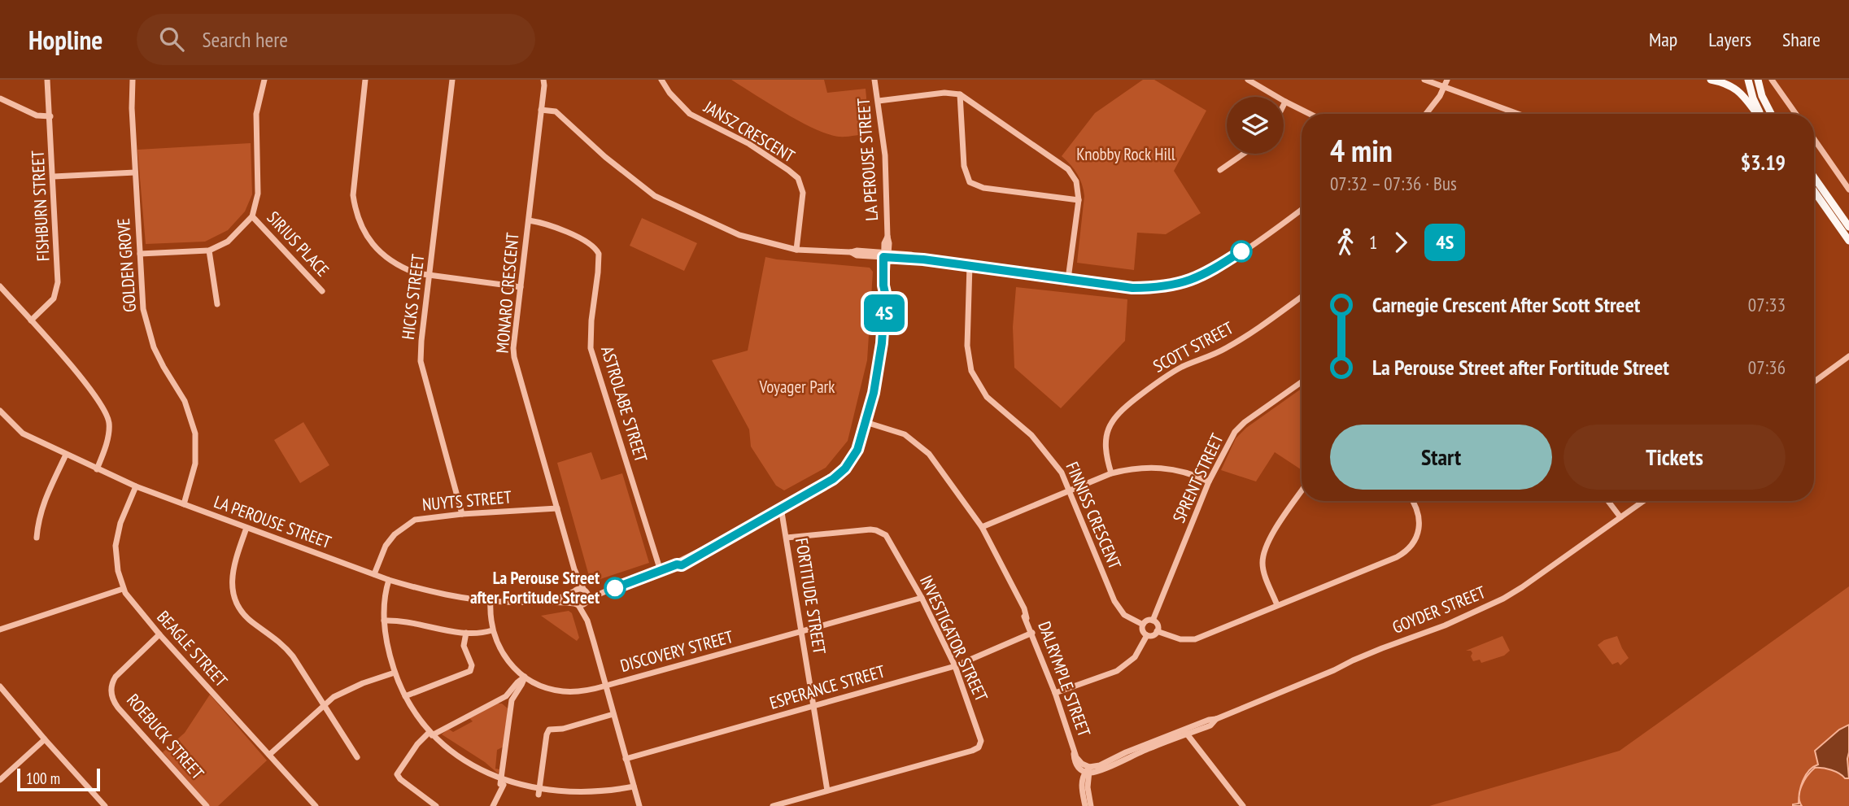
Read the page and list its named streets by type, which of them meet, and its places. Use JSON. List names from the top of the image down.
{
  "streets": {
    "street": [
      "JANSZ CRESCENT",
      "LA PEROUSE STREET",
      "FISHBURN STREET",
      "SIRIUS PLACE",
      "GOLDEN GROVE",
      "MONARO CRESCENT",
      "HICKS STREET",
      "SCOTT STREET",
      "ASTROLABE STREET",
      "SPRENT STREET",
      "NUYTS STREET",
      "FINNISS CRESCENT",
      "FORTITUDE STREET",
      "GOYDER STREET",
      "INVESTIGATOR STREET",
      "BEAGLE STREET",
      "DISCOVERY STREET",
      "DALRYMPLE STREET",
      "ESPERANCE STREET",
      "ROEBUCK STREET"
    ]
  },
  "crossings": [
    ["LA PEROUSE STREET", "GOLDEN GROVE"],
    ["LA PEROUSE STREET", "MONARO CRESCENT"],
    ["LA PEROUSE STREET", "ASTROLABE STREET"],
    ["LA PEROUSE STREET", "NUYTS STREET"],
    ["LA PEROUSE STREET", "FORTITUDE STREET"],
    ["LA PEROUSE STREET", "BEAGLE STREET"],
    ["LA PEROUSE STREET", "DISCOVERY STREET"],
    ["LA PEROUSE STREET", "DALRYMPLE STREET"],
    ["MONARO CRESCENT", "ASTROLABE STREET"],
    ["MONARO CRESCENT", "NUYTS STREET"],
    ["HICKS STREET", "NUYTS STREET"],
    ["SPRENT STREET", "FINNISS CRESCENT"],
    ["FORTITUDE STREET", "INVESTIGATOR STREET"],
    ["FORTITUDE STREET", "DISCOVERY STREET"],
    ["FORTITUDE STREET", "ESPERANCE STREET"],
    ["GOYDER STREET", "DALRYMPLE STREET"],
    ["INVESTIGATOR STREET", "DISCOVERY STREET"],
    ["INVESTIGATOR STREET", "ESPERANCE STREET"],
    ["BEAGLE STREET", "ROEBUCK STREET"],
    ["DALRYMPLE STREET", "ESPERANCE STREET"]
  ],
  "parks": ["Knobby Rock Hill", "Voyager Park"],
  "places": ["La Perouse Street after Fortitude Street"],
  "lines": ["bus line 4S"],
  "scale_bar": "100 m",
  "page": {
    "header": "Hopline",
    "search": "Search here",
    "nav": ["Map", "Layers", "Share"],
    "on_map": "4S",
    "heading": ["4 min", "07:32 – 07:36 · Bus", "$3.19"],
    "legs": ["1", "4S"],
    "list": [
      {
        "name": "Carnegie Crescent After Scott Street",
        "value": "07:33"
      },
      {
        "name": "La Perouse Street after Fortitude Street",
        "value": "07:36"
      }
    ],
    "buttons": ["Start", "Tickets"],
    "scale": "100 m"
  }
}
